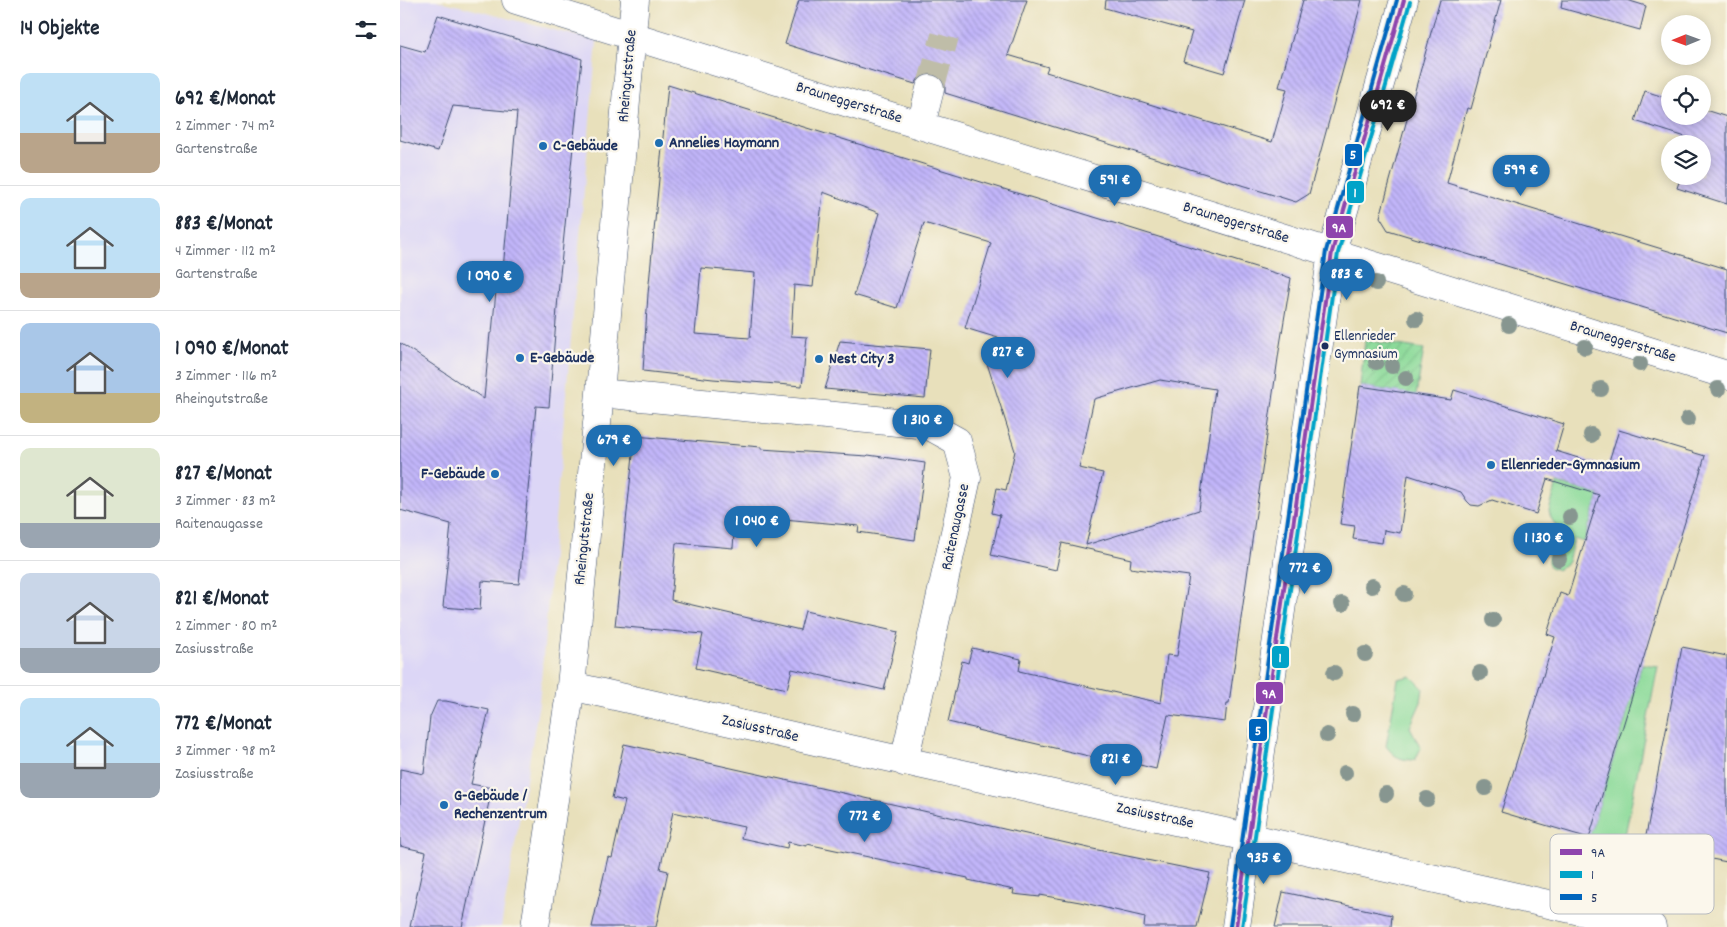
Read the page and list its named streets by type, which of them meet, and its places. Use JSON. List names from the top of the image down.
{
  "streets": {
    "street": [
      "Rheingutstraße",
      "Brauneggerstraße",
      "Raitenaugasse",
      "Zasiusstraße"
    ]
  },
  "crossings": [
    ["Rheingutstraße", "Brauneggerstraße"],
    ["Rheingutstraße", "Raitenaugasse"],
    ["Rheingutstraße", "Zasiusstraße"],
    ["Raitenaugasse", "Zasiusstraße"]
  ],
  "places": [
    "Annelies Haymann",
    "C-Gebäude",
    "Ellenrieder Gymnasium",
    "E-Gebäude",
    "Nest City 3",
    "Ellenrieder-Gymnasium",
    "F-Gebäude",
    "G-Gebäude / Rechenzentrum"
  ],
  "lines": ["transit line 9A", "transit line 5", "transit line 1"],
  "legend": ["9A", "1", "5"],
  "north": "left",
  "page": {
    "heading": "14 Objekte",
    "list": [
      {
        "name": "692 €/Monat",
        "note": "2 Zimmer · 74 m² · Gartenstraße"
      },
      {
        "name": "883 €/Monat",
        "note": "4 Zimmer · 112 m² · Gartenstraße"
      },
      {
        "name": "1 090 €/Monat",
        "note": "3 Zimmer · 116 m² · Rheingutstraße"
      },
      {
        "name": "827 €/Monat",
        "note": "3 Zimmer · 83 m² · Raitenaugasse"
      },
      {
        "name": "821 €/Monat",
        "note": "2 Zimmer · 80 m² · Zasiusstraße"
      },
      {
        "name": "772 €/Monat",
        "note": "3 Zimmer · 98 m² · Zasiusstraße"
      }
    ],
    "price": [
      "692 €",
      "599 €",
      "591 €",
      "883 €",
      "1 090 €",
      "827 €",
      "1 310 €",
      "679 €",
      "1 040 €",
      "1 130 €",
      "772 €",
      "821 €",
      "772 €",
      "935 €"
    ]
  }
}
